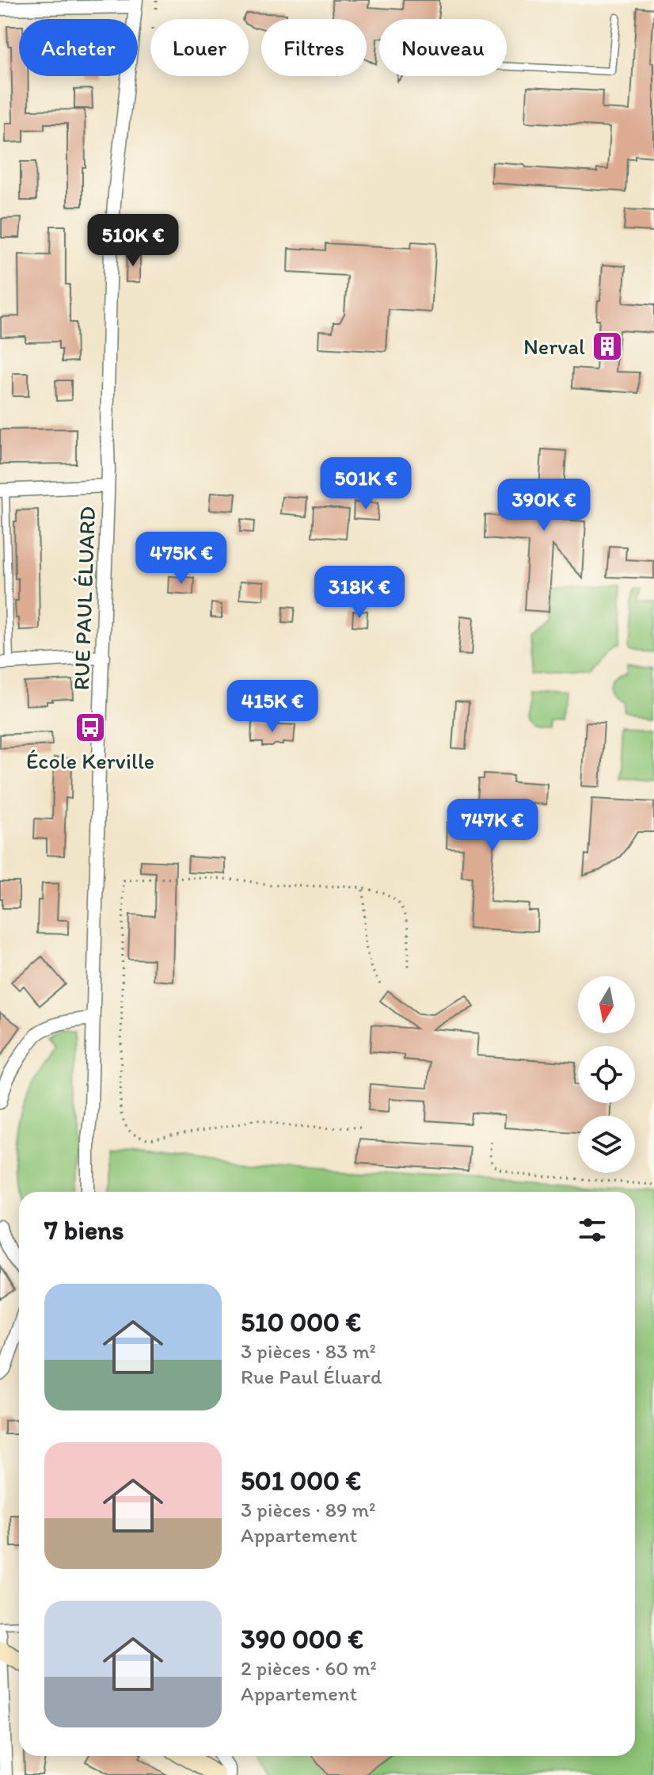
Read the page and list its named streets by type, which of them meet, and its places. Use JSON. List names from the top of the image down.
{
  "streets": {
    "street": ["RUE PAUL ÉLUARD"]
  },
  "places": {
    "building": ["Nerval"],
    "bus stop": ["École Kerville"]
  },
  "north": "bottom",
  "page": {
    "chip": [
      "Acheter",
      "Louer",
      "Filtres",
      "Nouveau"
    ],
    "price": [
      "510K €",
      "501K €",
      "390K €",
      "475K €",
      "318K €",
      "415K €",
      "747K €"
    ],
    "heading": "7 biens",
    "list": [
      {
        "name": "510 000 €",
        "note": "3 pièces · 83 m² · Rue Paul Éluard"
      },
      {
        "name": "501 000 €",
        "note": "3 pièces · 89 m² · Appartement"
      },
      {
        "name": "390 000 €",
        "note": "2 pièces · 60 m² · Appartement"
      }
    ]
  }
}
